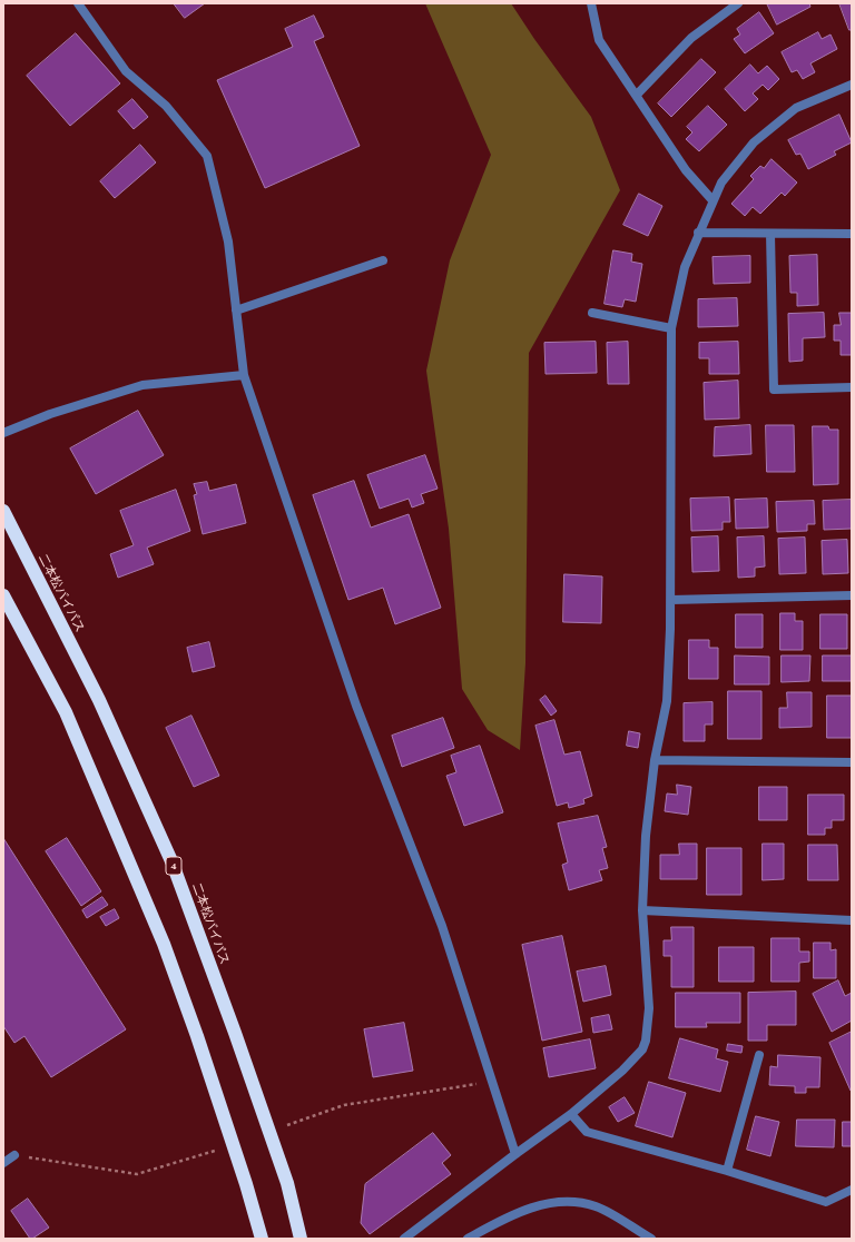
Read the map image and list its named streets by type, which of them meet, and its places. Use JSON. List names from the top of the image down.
{
  "streets": {
    "highway": ["二本松バイパス", "4"]
  }
}
